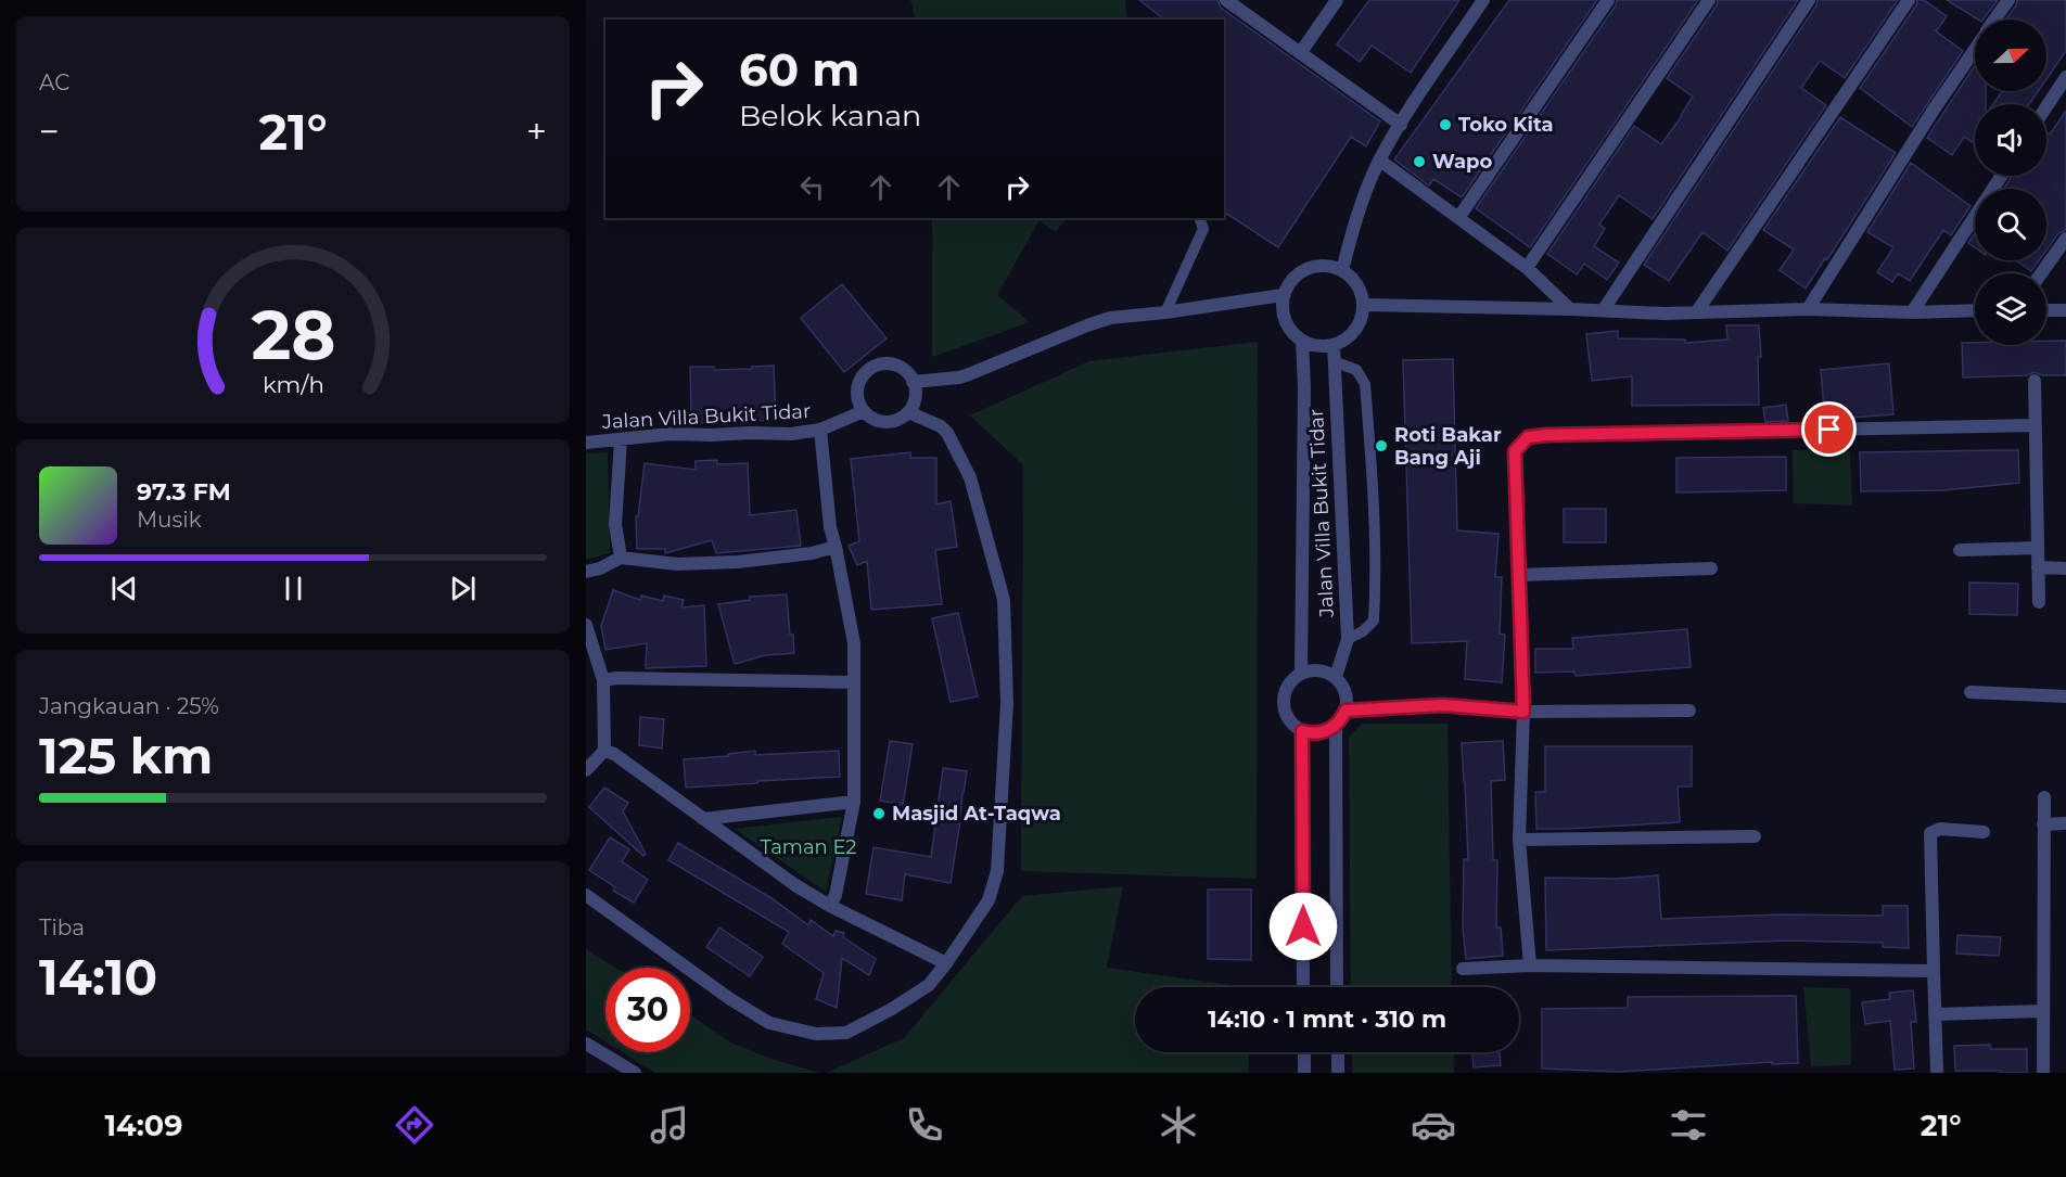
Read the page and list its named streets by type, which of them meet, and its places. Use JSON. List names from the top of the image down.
{
  "streets": {
    "street": ["Jalan Villa Bukit Tidar"]
  },
  "parks": ["Taman E2"],
  "places": [
    "Toko Kita",
    "Wapo",
    "Roti Bakar Bang Aji",
    "Masjid At-Taqwa"
  ],
  "north": "right",
  "page": {
    "tile": [
      "AC",
      ["Jangkauan · 25%", "125 km"],
      ["Tiba", "14:10"]
    ],
    "turn": ["60 m", "Belok kanan"],
    "heat": ["−", "21°", "+"],
    "song": ["97.3 FM", "Musik"],
    "limit": "30",
    "trip": "14:10 · 1 mnt · 310 m",
    "tabs": ["14:09", "21°"],
    "gauge": ["28", "km/h"]
  }
}
